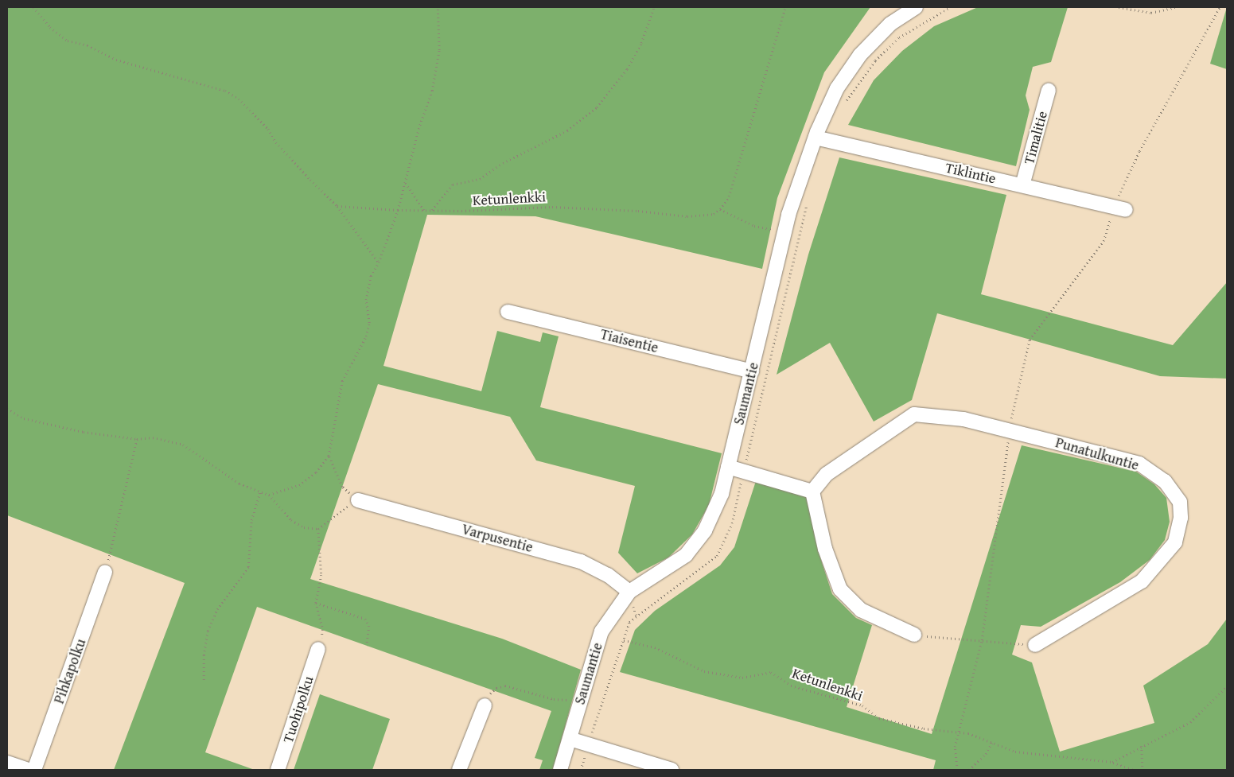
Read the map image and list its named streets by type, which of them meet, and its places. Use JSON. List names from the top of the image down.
{
  "streets": {
    "street": [
      "Timalitie",
      "Tiklintie",
      "Tiaisentie",
      "Saumantie",
      "Punatulkuntie",
      "Varpusentie",
      "Pihkapolku",
      "Tuohipolku"
    ],
    "path": ["Ketunlenkki"]
  },
  "crossings": [
    ["Timalitie", "Tiklintie"],
    ["Tiklintie", "Saumantie"],
    ["Tiaisentie", "Saumantie"],
    ["Saumantie", "Varpusentie"]
  ]
}
